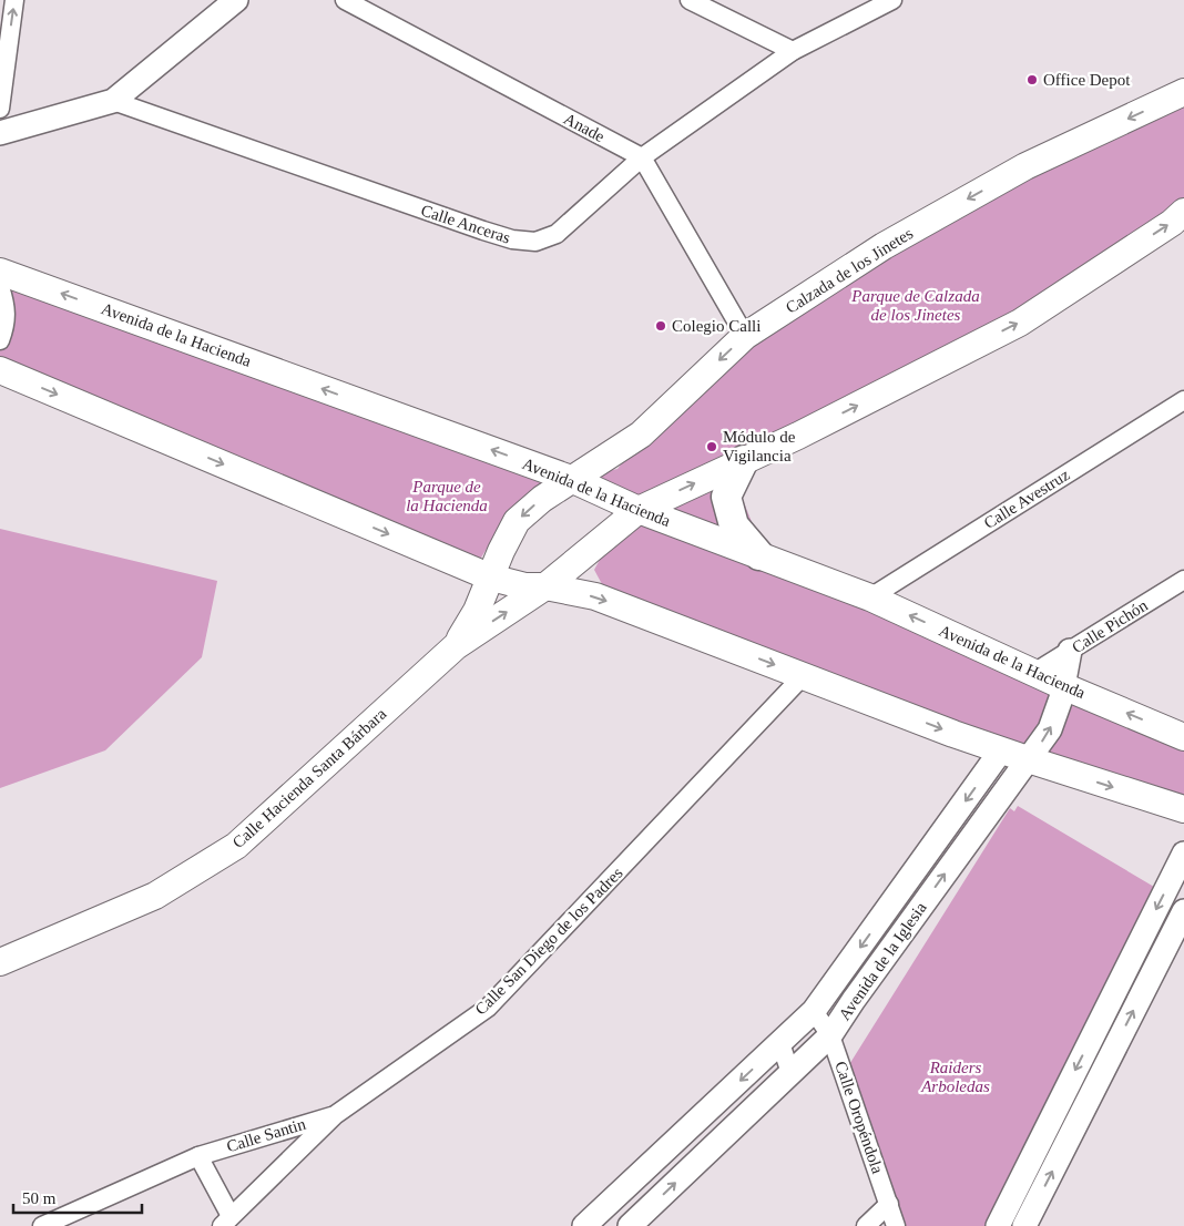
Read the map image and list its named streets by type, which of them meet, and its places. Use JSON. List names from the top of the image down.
{
  "streets": {
    "main road": ["Calzada de los Jinetes", "Avenida de la Hacienda", "Calle Hacienda Santa Bárbara"],
    "street": [
      "Anade",
      "Calle Anceras",
      "Calle Avestruz",
      "Calle Pichón",
      "Calle San Diego de los Padres",
      "Avenida de la Iglesia",
      "Calle Oropéndola",
      "Calle Santin"
    ]
  },
  "crossings": [
    ["Anade", "Calle Anceras"],
    ["Calzada de los Jinetes", "Avenida de la Hacienda"],
    ["Calzada de los Jinetes", "Calle Hacienda Santa Bárbara"],
    ["Avenida de la Hacienda", "Calle Avestruz"],
    ["Avenida de la Hacienda", "Calle Pichón"],
    ["Avenida de la Hacienda", "Avenida de la Iglesia"],
    ["Calle Pichón", "Avenida de la Iglesia"],
    ["Calle San Diego de los Padres", "Calle Santin"],
    ["Avenida de la Iglesia", "Calle Oropéndola"]
  ],
  "parks": ["Parque de Calzada de los Jinetes", "Parque de la Hacienda", "Raiders Arboledas"],
  "places": ["Office Depot", "Colegio Calli", "Módulo de Vigilancia"],
  "scale_bar": "50 m"
}
